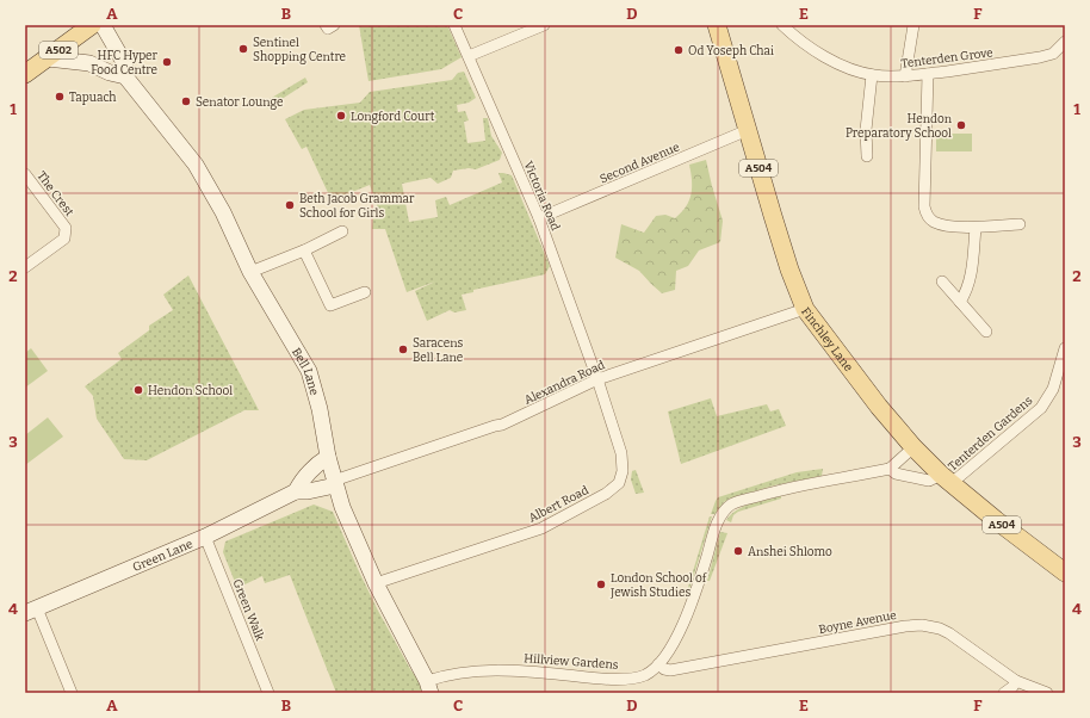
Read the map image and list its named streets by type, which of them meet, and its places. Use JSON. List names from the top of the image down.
{
  "streets": {
    "main road": ["A502", "A504", "Finchley Lane"],
    "street": [
      "Tenterden Grove",
      "Second Avenue",
      "The Crest",
      "Victoria Road",
      "Bell Lane",
      "Alexandra Road",
      "Tenterden Gardens",
      "Albert Road",
      "Green Lane",
      "Green Walk",
      "Boyne Avenue",
      "Hillview Gardens"
    ]
  },
  "crossings": [
    ["Second Avenue", "Victoria Road"],
    ["Second Avenue", "Finchley Lane"],
    ["Victoria Road", "Alexandra Road"],
    ["Victoria Road", "Albert Road"],
    ["Finchley Lane", "Alexandra Road"],
    ["Finchley Lane", "Tenterden Gardens"],
    ["Bell Lane", "Alexandra Road"],
    ["Bell Lane", "Albert Road"],
    ["Bell Lane", "Green Lane"],
    ["Bell Lane", "Hillview Gardens"],
    ["Alexandra Road", "Albert Road"],
    ["Alexandra Road", "Green Lane"],
    ["Green Lane", "Green Walk"],
    ["Boyne Avenue", "Hillview Gardens"]
  ],
  "places": [
    "Sentinel Shopping Centre",
    "Od Yoseph Chai",
    "HFC Hyper Food Centre",
    "Tapuach",
    "Senator Lounge",
    "Longford Court",
    "Hendon Preparatory School",
    "Beth Jacob Grammar School for Girls",
    "Saracens Bell Lane",
    "Hendon School",
    "Anshei Shlomo",
    "London School of Jewish Studies"
  ],
  "grid": {
    "columns": [
      "A",
      "B",
      "C",
      "D",
      "E",
      "F"
    ],
    "rows": [
      "1",
      "2",
      "3",
      "4"
    ]
  }
}
